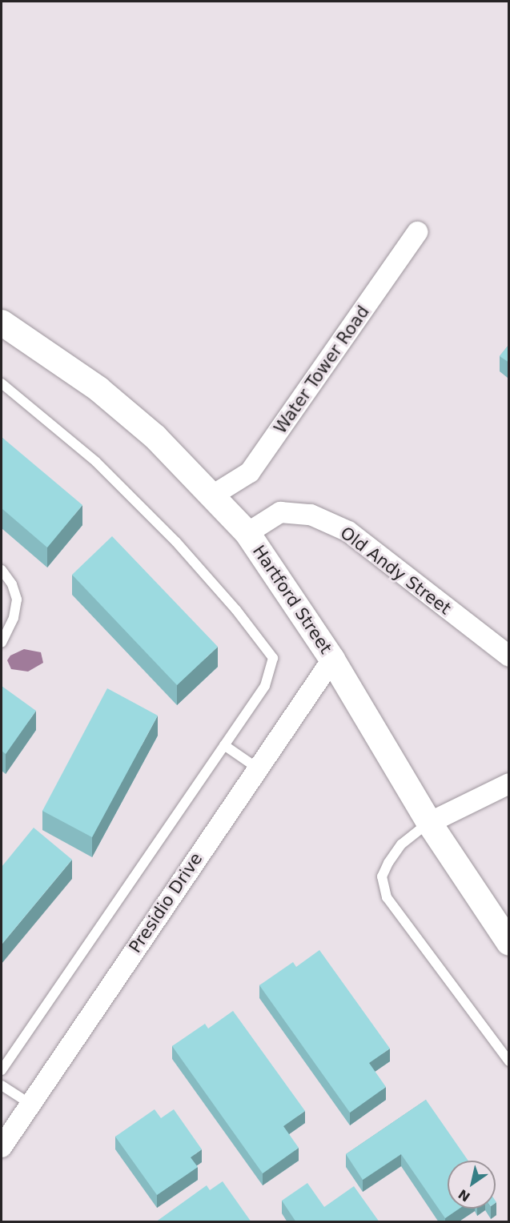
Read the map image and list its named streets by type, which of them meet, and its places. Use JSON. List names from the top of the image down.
{
  "streets": {
    "street": [
      "Water Tower Road",
      "Old Andy Street",
      "Hartford Street",
      "Presidio Drive"
    ]
  },
  "crossings": [
    ["Water Tower Road", "Hartford Street"],
    ["Old Andy Street", "Hartford Street"],
    ["Hartford Street", "Presidio Drive"]
  ],
  "north": "bottom left"
}
